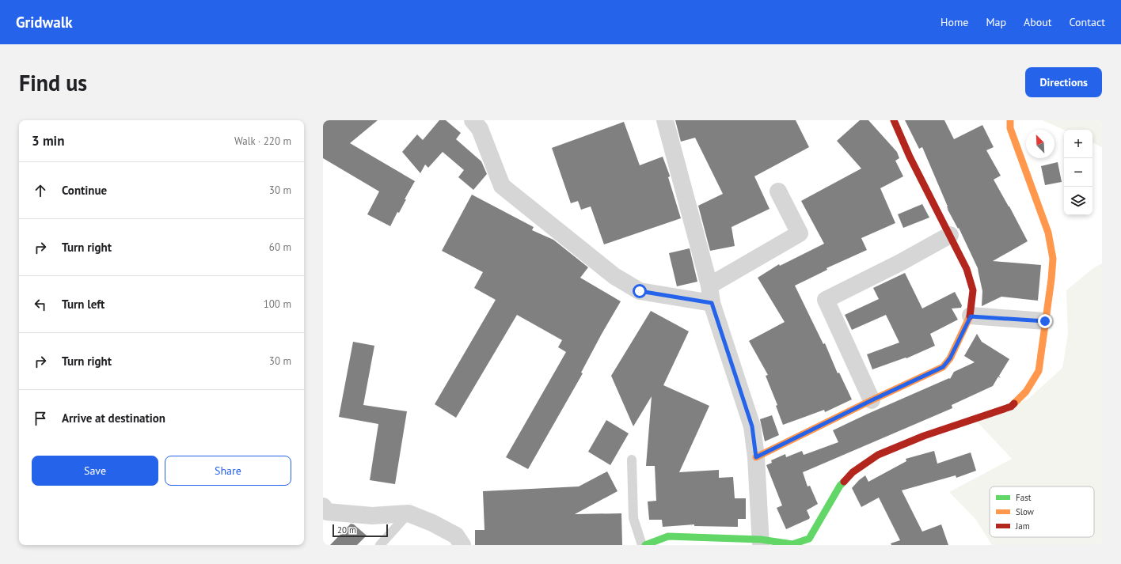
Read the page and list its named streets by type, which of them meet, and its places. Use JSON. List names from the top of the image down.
{
  "legend": ["Fast", "Slow", "Jam"],
  "scale_bar": "20 m",
  "north": "top left",
  "page": {
    "header": "Gridwalk",
    "nav": [
      "Home",
      "Map",
      "About",
      "Contact"
    ],
    "buttons": [
      "Directions",
      ["Save", "Share"]
    ],
    "title": "Find us",
    "heading": ["3 min", "Walk · 220 m"],
    "map_buttons": ["+", "−"],
    "list": [
      ["Continue", "30 m"],
      ["Turn right", "60 m"],
      ["Turn left", "100 m"],
      ["Turn right", "30 m"],
      "Arrive at destination"
    ],
    "scale": "20 m"
  }
}
